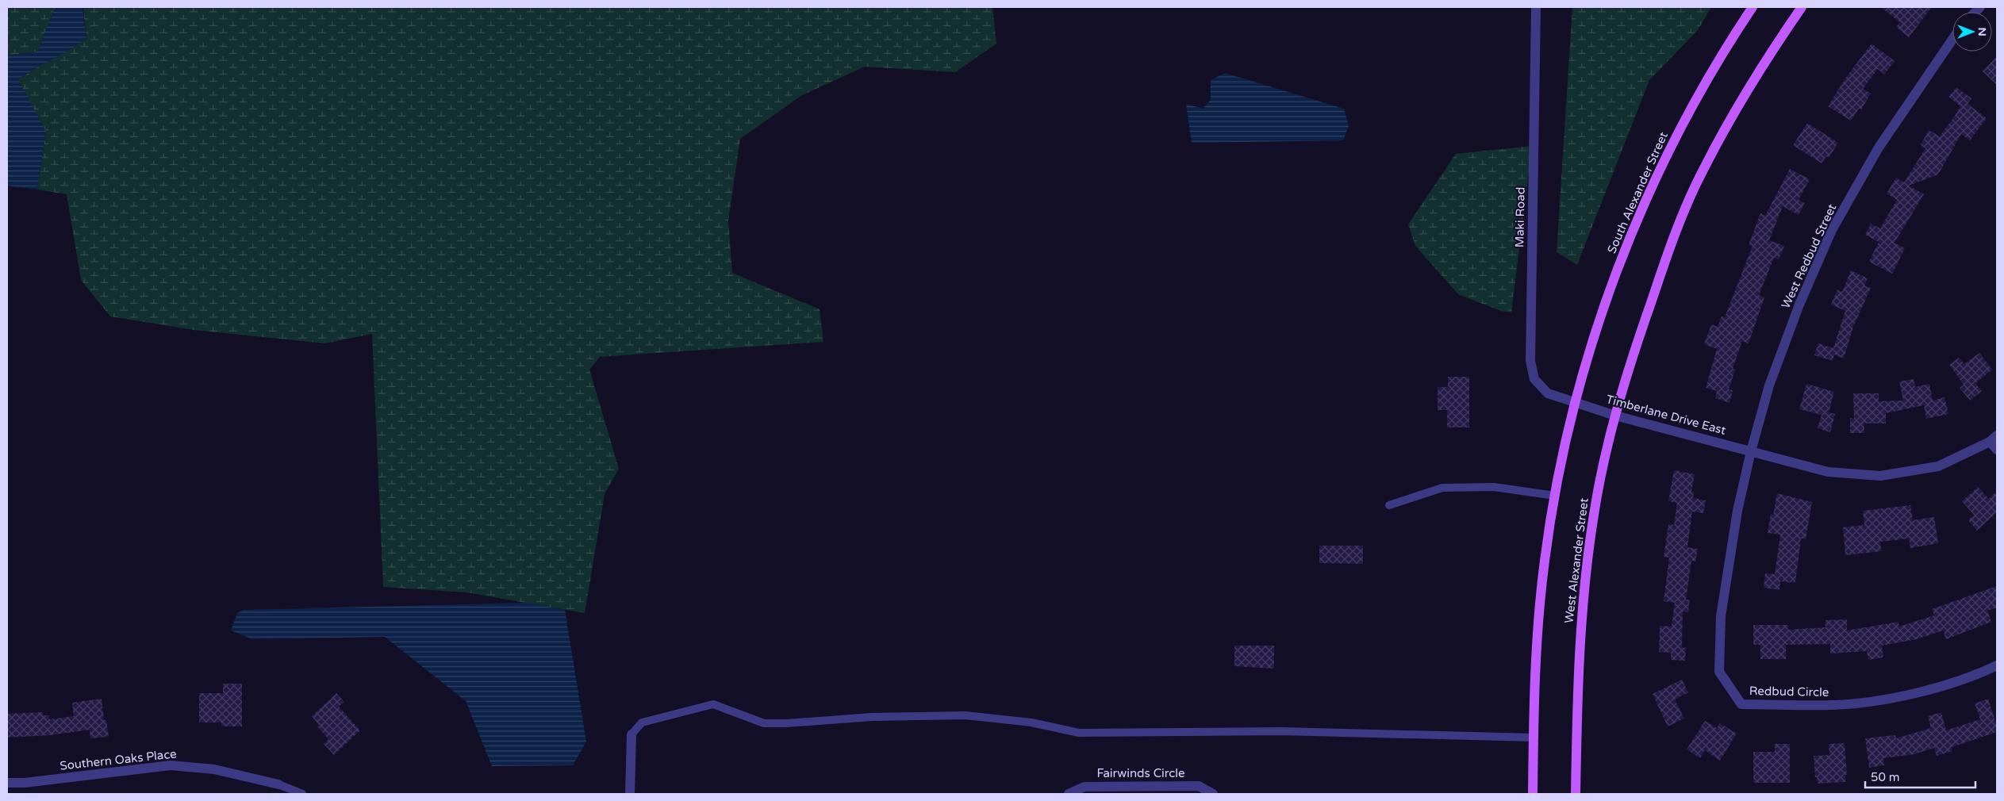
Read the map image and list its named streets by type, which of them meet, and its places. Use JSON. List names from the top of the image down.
{
  "streets": {
    "main road": ["South Alexander Street", "West Alexander Street"],
    "street": [
      "Maki Road",
      "West Redbud Street",
      "Timberlane Drive East",
      "Redbud Circle",
      "Southern Oaks Place",
      "Fairwinds Circle"
    ]
  },
  "crossings": [
    ["South Alexander Street", "Maki Road"],
    ["South Alexander Street", "Timberlane Drive East"],
    ["Maki Road", "Timberlane Drive East"],
    ["West Redbud Street", "Timberlane Drive East"],
    ["West Redbud Street", "Redbud Circle"],
    ["Timberlane Drive East", "West Alexander Street"],
    ["Timberlane Drive East", "Redbud Circle"]
  ],
  "scale_bar": "50 m",
  "north": "right"
}
